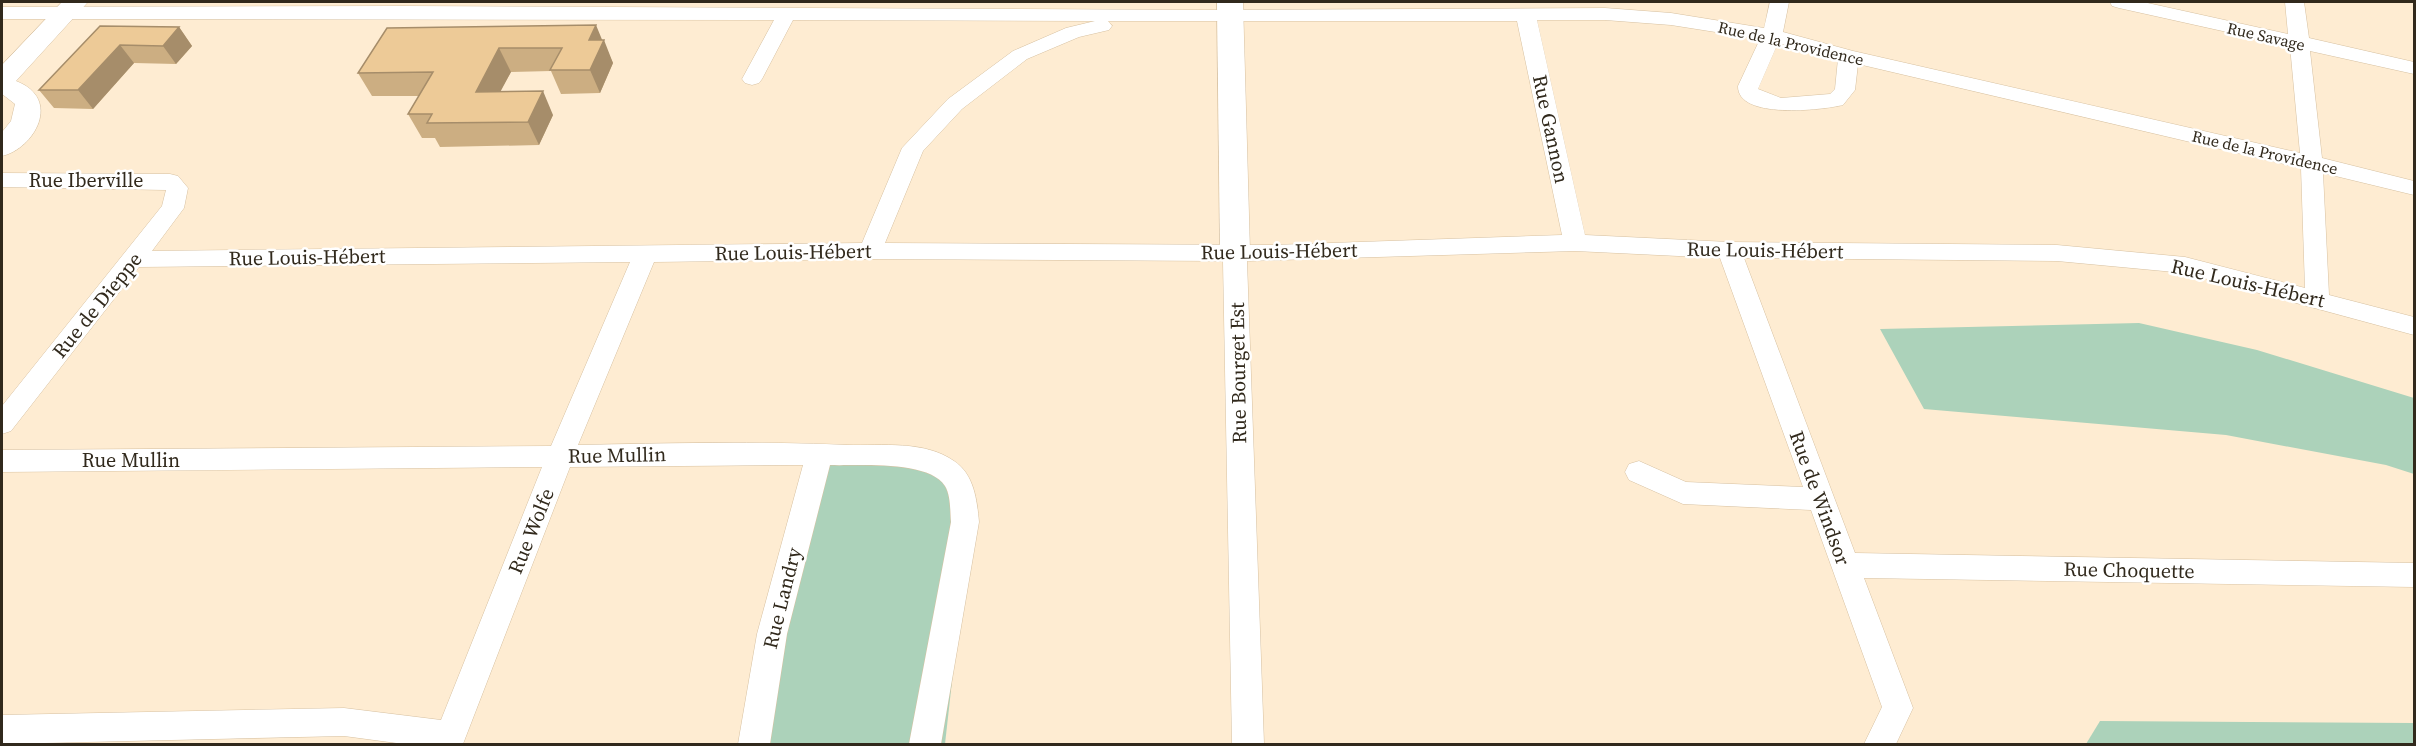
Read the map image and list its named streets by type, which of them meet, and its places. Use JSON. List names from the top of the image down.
{
  "streets": {
    "street": [
      "Rue Savage",
      "Rue de la Providence",
      "Rue Gannon",
      "Rue Iberville",
      "Rue Louis-Hébert",
      "Rue de Dieppe",
      "Rue Bourget Est",
      "Rue Mullin",
      "Rue de Windsor",
      "Rue Wolfe",
      "Rue Choquette",
      "Rue Landry"
    ]
  },
  "crossings": [
    ["Rue de la Providence", "Rue Gannon"],
    ["Rue de la Providence", "Rue Bourget Est"],
    ["Rue Gannon", "Rue Louis-Hébert"],
    ["Rue Iberville", "Rue de Dieppe"],
    ["Rue Louis-Hébert", "Rue de Dieppe"],
    ["Rue Louis-Hébert", "Rue Bourget Est"],
    ["Rue Louis-Hébert", "Rue de Windsor"],
    ["Rue Louis-Hébert", "Rue Wolfe"],
    ["Rue Mullin", "Rue Wolfe"],
    ["Rue Mullin", "Rue Landry"],
    ["Rue de Windsor", "Rue Choquette"]
  ]
}
